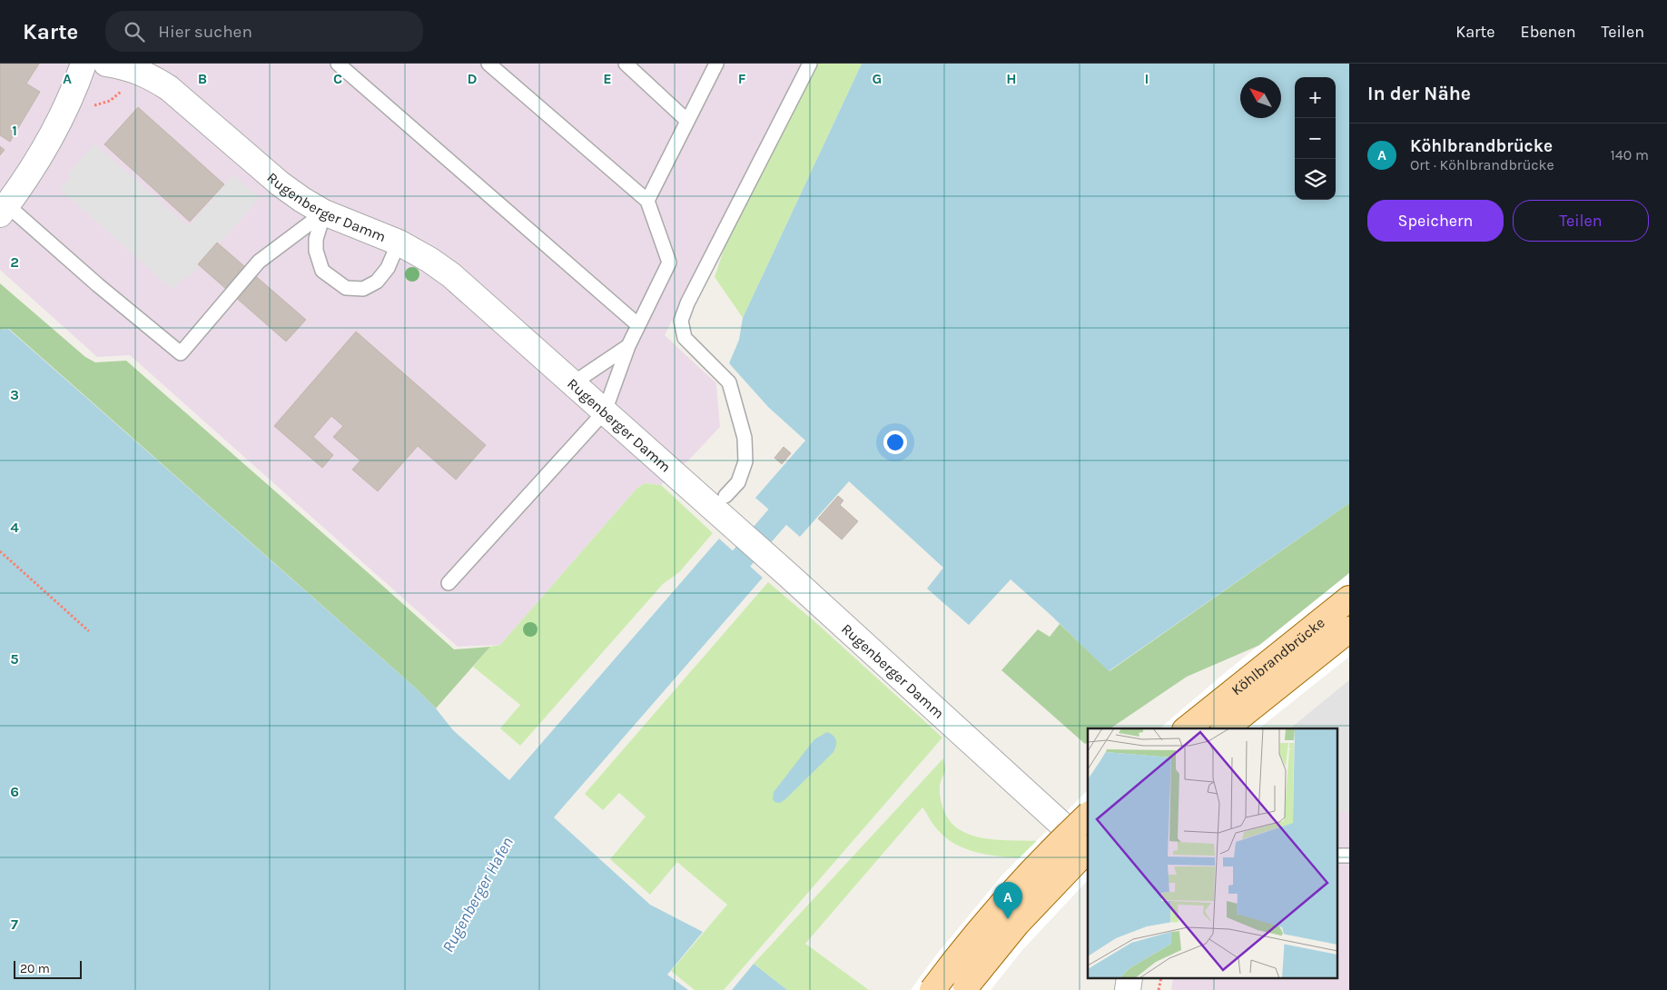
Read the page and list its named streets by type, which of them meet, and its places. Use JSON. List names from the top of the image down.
{
  "streets": {
    "main road": ["Köhlbrandbrücke"],
    "street": ["Rugenberger Damm"]
  },
  "water": ["Rugenberger Hafen"],
  "scale_bar": "20 m",
  "north": "top left",
  "page": {
    "header": "Karte",
    "search": "Hier suchen",
    "nav": ["Karte", "Ebenen", "Teilen"],
    "heading": "In der Nähe",
    "map_buttons": ["+", "−"],
    "list": [
      {
        "mark": "A",
        "name": "Köhlbrandbrücke",
        "note": "Ort · Köhlbrandbrücke",
        "value": "140 m"
      }
    ],
    "buttons": ["Speichern", "Teilen"],
    "pins": "A",
    "scale": "20 m"
  },
  "grid": {
    "columns": [
      "A",
      "B",
      "C",
      "D",
      "E",
      "F",
      "G",
      "H",
      "I"
    ],
    "rows": [
      "1",
      "2",
      "3",
      "4",
      "5",
      "6",
      "7"
    ]
  }
}
